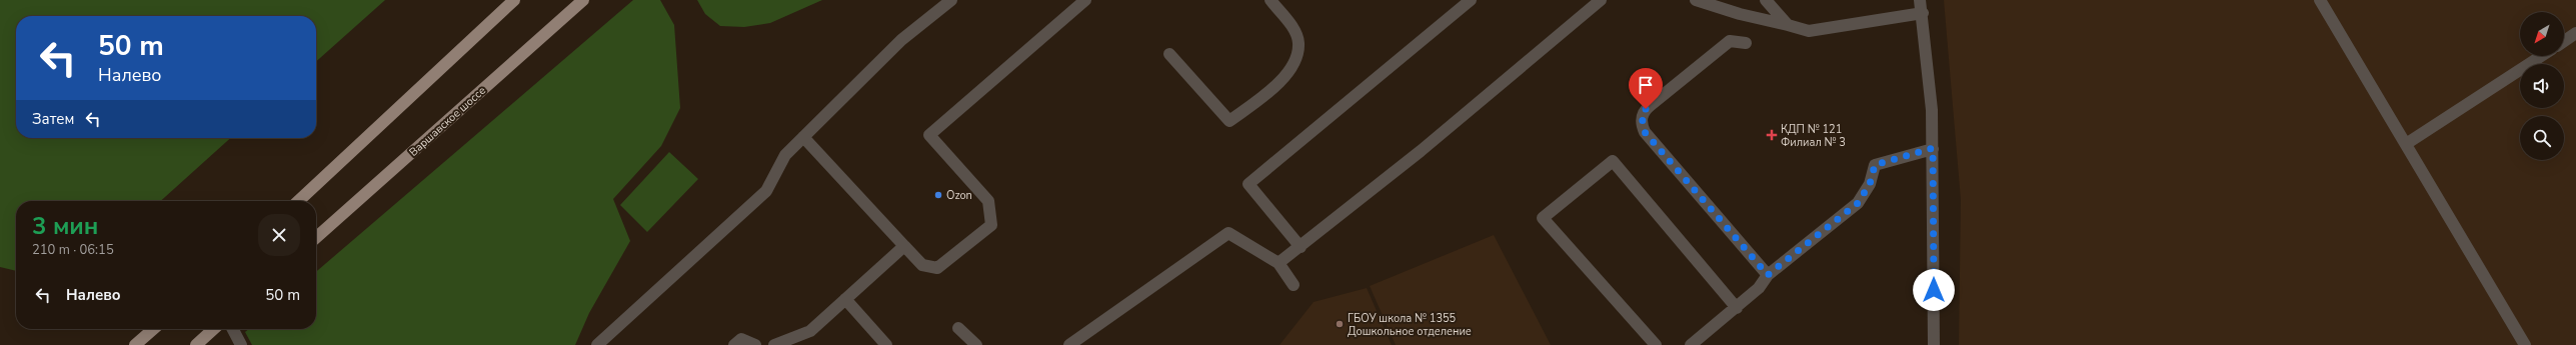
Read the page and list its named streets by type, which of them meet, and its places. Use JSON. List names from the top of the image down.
{
  "streets": {
    "main road": ["Варшавское шоссе"]
  },
  "places": {
    "health": ["КДП № 121 Филиал № 3"],
    "other": ["Ozon", "ГБОУ школа № 1355 Дошкольное отделение"]
  },
  "north": "bottom left",
  "page": {
    "turn": ["50 m", "Налево"],
    "then": "Затем",
    "heading": ["3 мин", "210 m · 06:15"],
    "list": [
      {
        "name": "Налево",
        "value": "50 m"
      }
    ]
  }
}
